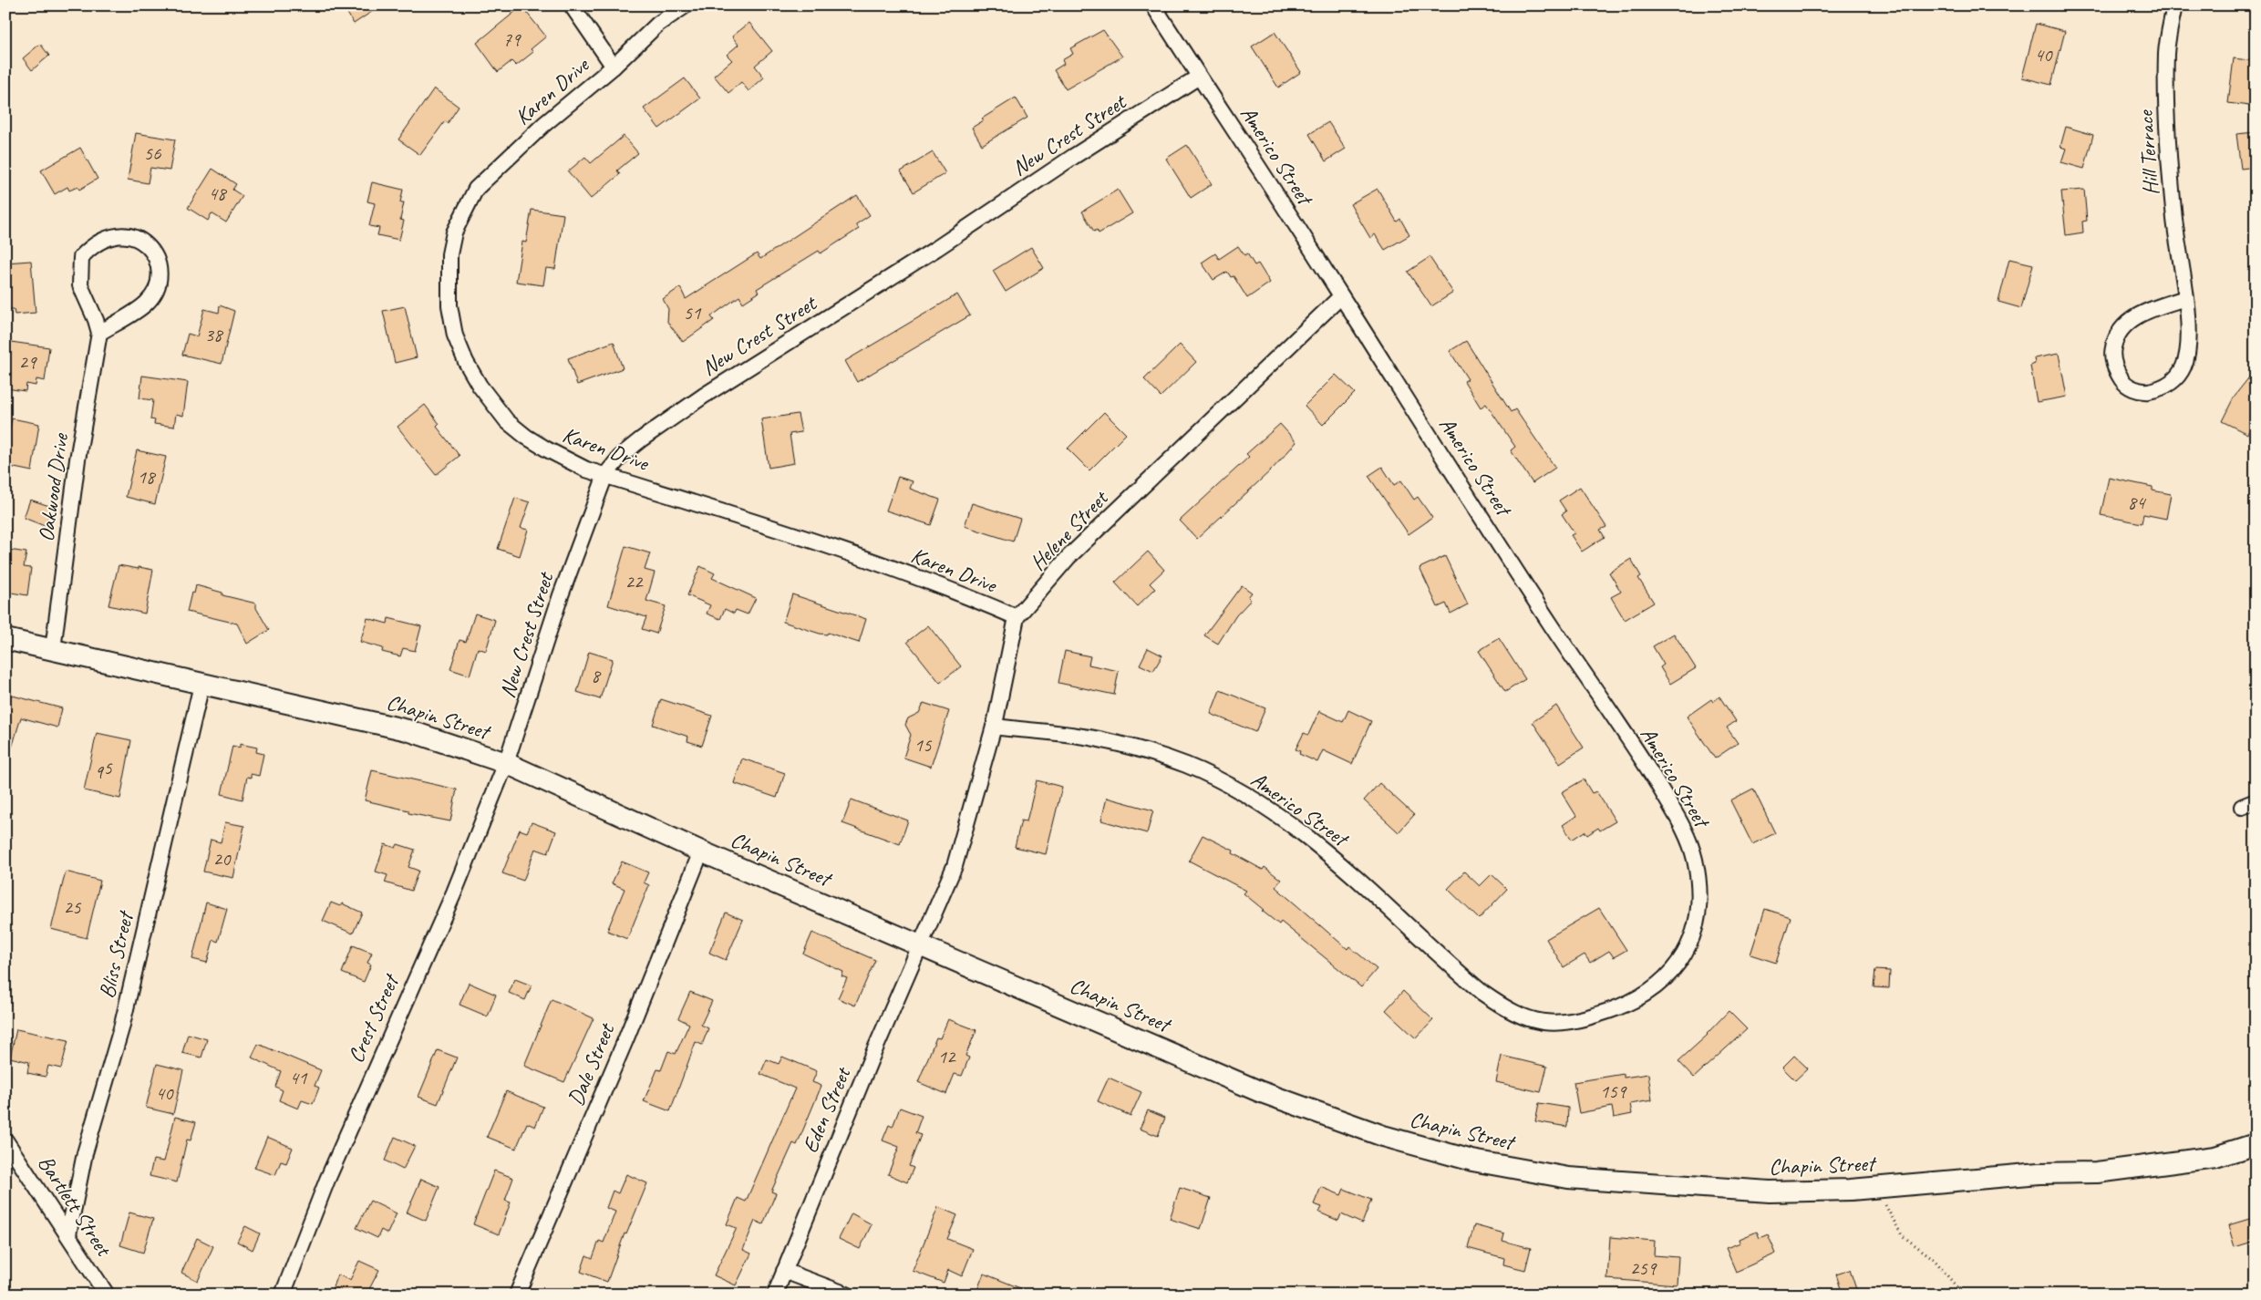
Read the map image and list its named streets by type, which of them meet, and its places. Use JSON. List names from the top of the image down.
{
  "streets": {
    "main road": ["Chapin Street"],
    "street": [
      "Karen Drive",
      "New Crest Street",
      "Hill Terrace",
      "Americo Street",
      "Oakwood Drive",
      "Helene Street",
      "Bliss Street",
      "Crest Street",
      "Dale Street",
      "Eden Street",
      "Bartlett Street"
    ]
  },
  "crossings": [
    ["Karen Drive", "New Crest Street"],
    ["Karen Drive", "Helene Street"],
    ["New Crest Street", "Americo Street"],
    ["New Crest Street", "Chapin Street"],
    ["New Crest Street", "Crest Street"],
    ["Americo Street", "Helene Street"],
    ["Oakwood Drive", "Chapin Street"],
    ["Helene Street", "Chapin Street"],
    ["Helene Street", "Eden Street"],
    ["Chapin Street", "Bliss Street"],
    ["Chapin Street", "Crest Street"],
    ["Chapin Street", "Dale Street"],
    ["Chapin Street", "Eden Street"],
    ["Bliss Street", "Bartlett Street"]
  ],
  "house_numbers": [
    "79",
    "40",
    "56",
    "48",
    "51",
    "38",
    "29",
    "18",
    "84",
    "22",
    "8",
    "15",
    "q5",
    "20",
    "25",
    "12",
    "41",
    "159",
    "40",
    "259"
  ]
}
